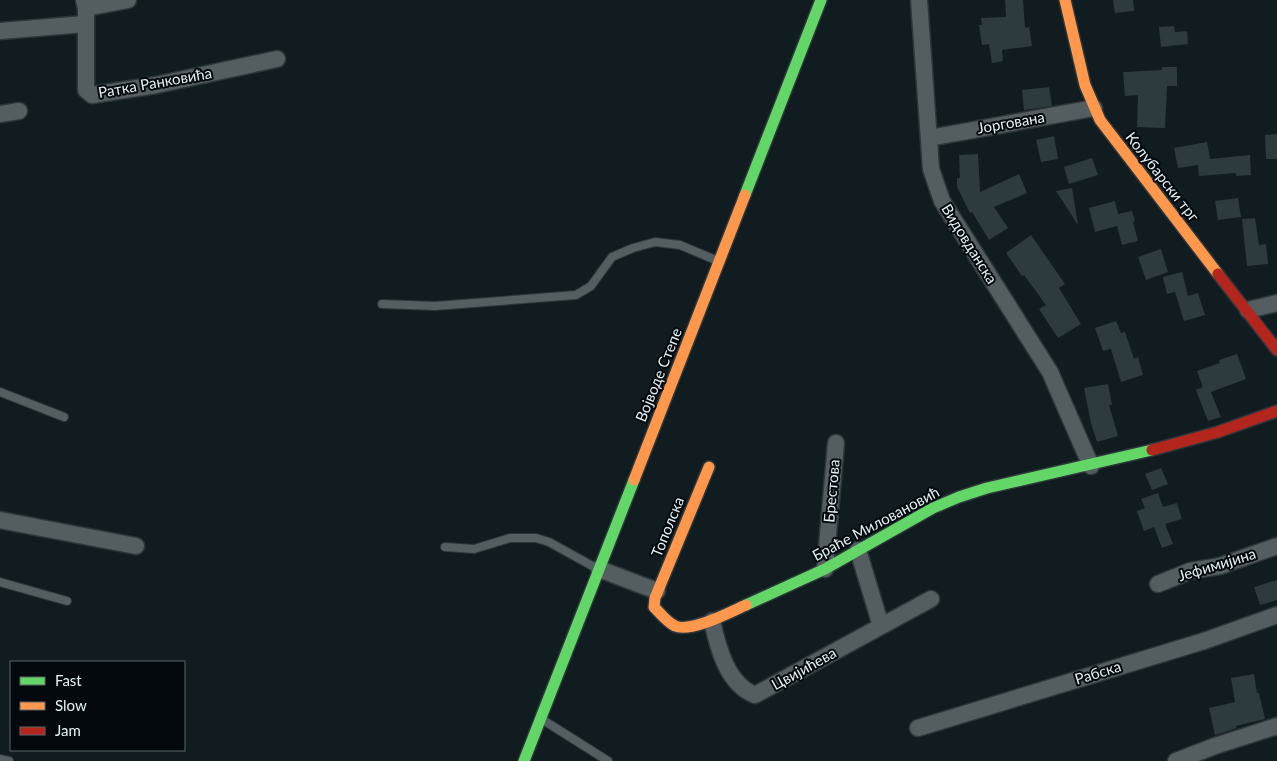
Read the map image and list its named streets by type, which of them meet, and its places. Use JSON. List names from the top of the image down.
{
  "streets": {
    "street": [
      "Ратка Ранковића",
      "Јоргована",
      "Колубарски трг",
      "Видовданска",
      "Војводе Степе",
      "Брестова",
      "Браће Миловановић",
      "Тополска",
      "Јефимијина",
      "Цвијићева",
      "Рабска"
    ]
  },
  "crossings": [
    ["Јоргована", "Колубарски трг"],
    ["Јоргована", "Видовданска"],
    ["Видовданска", "Браће Миловановић"],
    ["Брестова", "Браће Миловановић"],
    ["Браће Миловановић", "Тополска"],
    ["Браће Миловановић", "Цвијићева"]
  ],
  "legend": ["Fast", "Slow", "Jam"]
}
